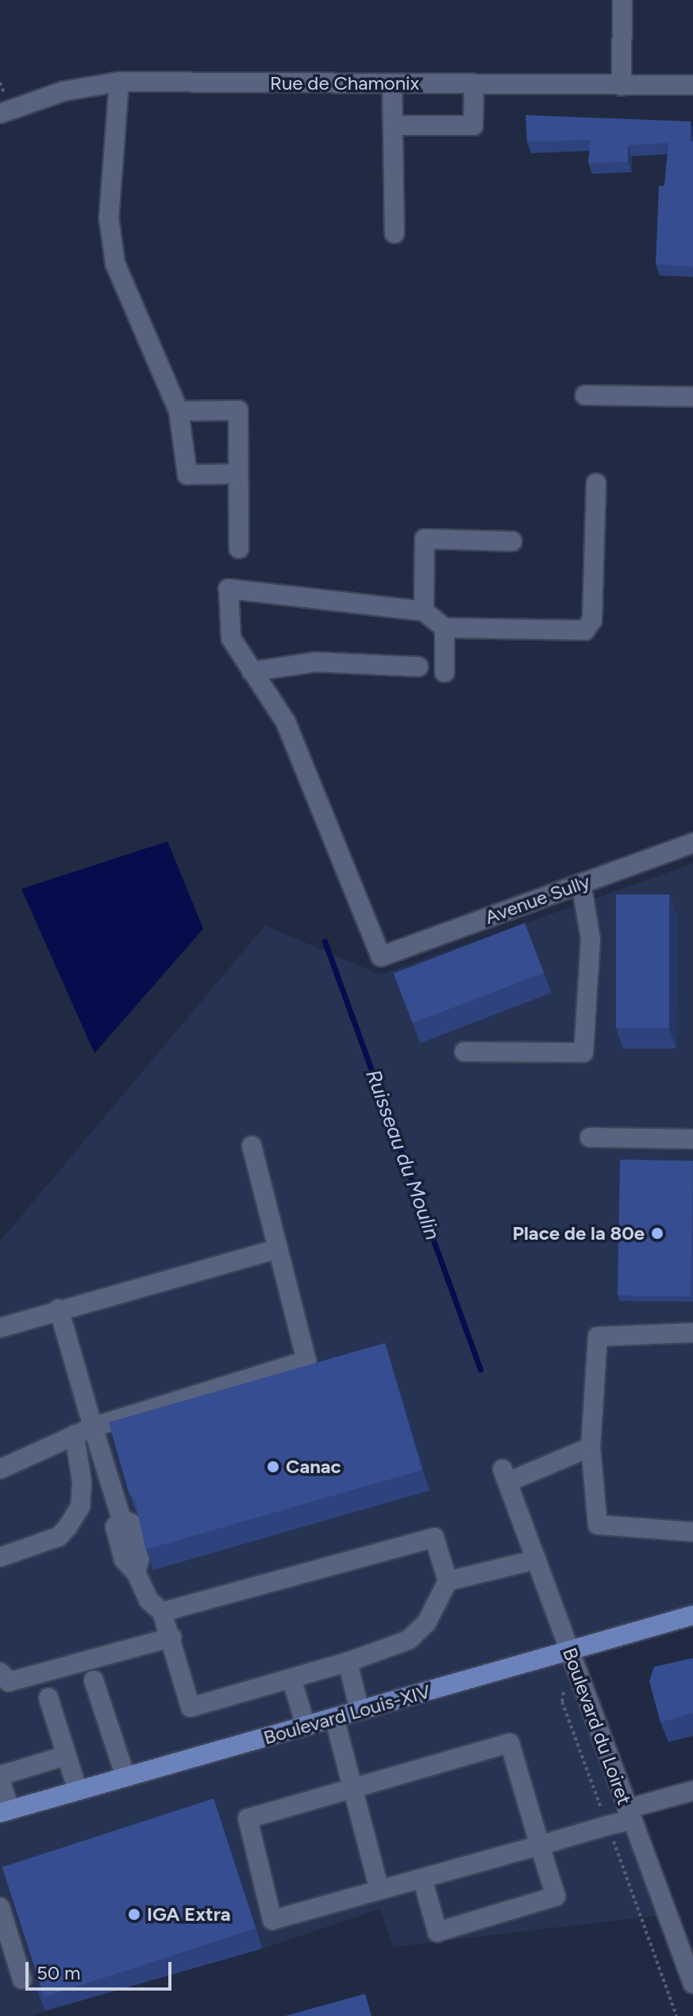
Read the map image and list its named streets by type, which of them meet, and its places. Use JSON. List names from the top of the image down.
{
  "streets": {
    "main road": ["Boulevard Louis-XIV"],
    "street": ["Rue de Chamonix", "Avenue Sully", "Boulevard du Loiret"]
  },
  "crossings": [
    ["Boulevard Louis-XIV", "Boulevard du Loiret"]
  ],
  "water": ["Ruisseau du Moulin"],
  "places": ["Place de la 80e", "Canac", "IGA Extra"],
  "scale_bar": "50 m"
}
